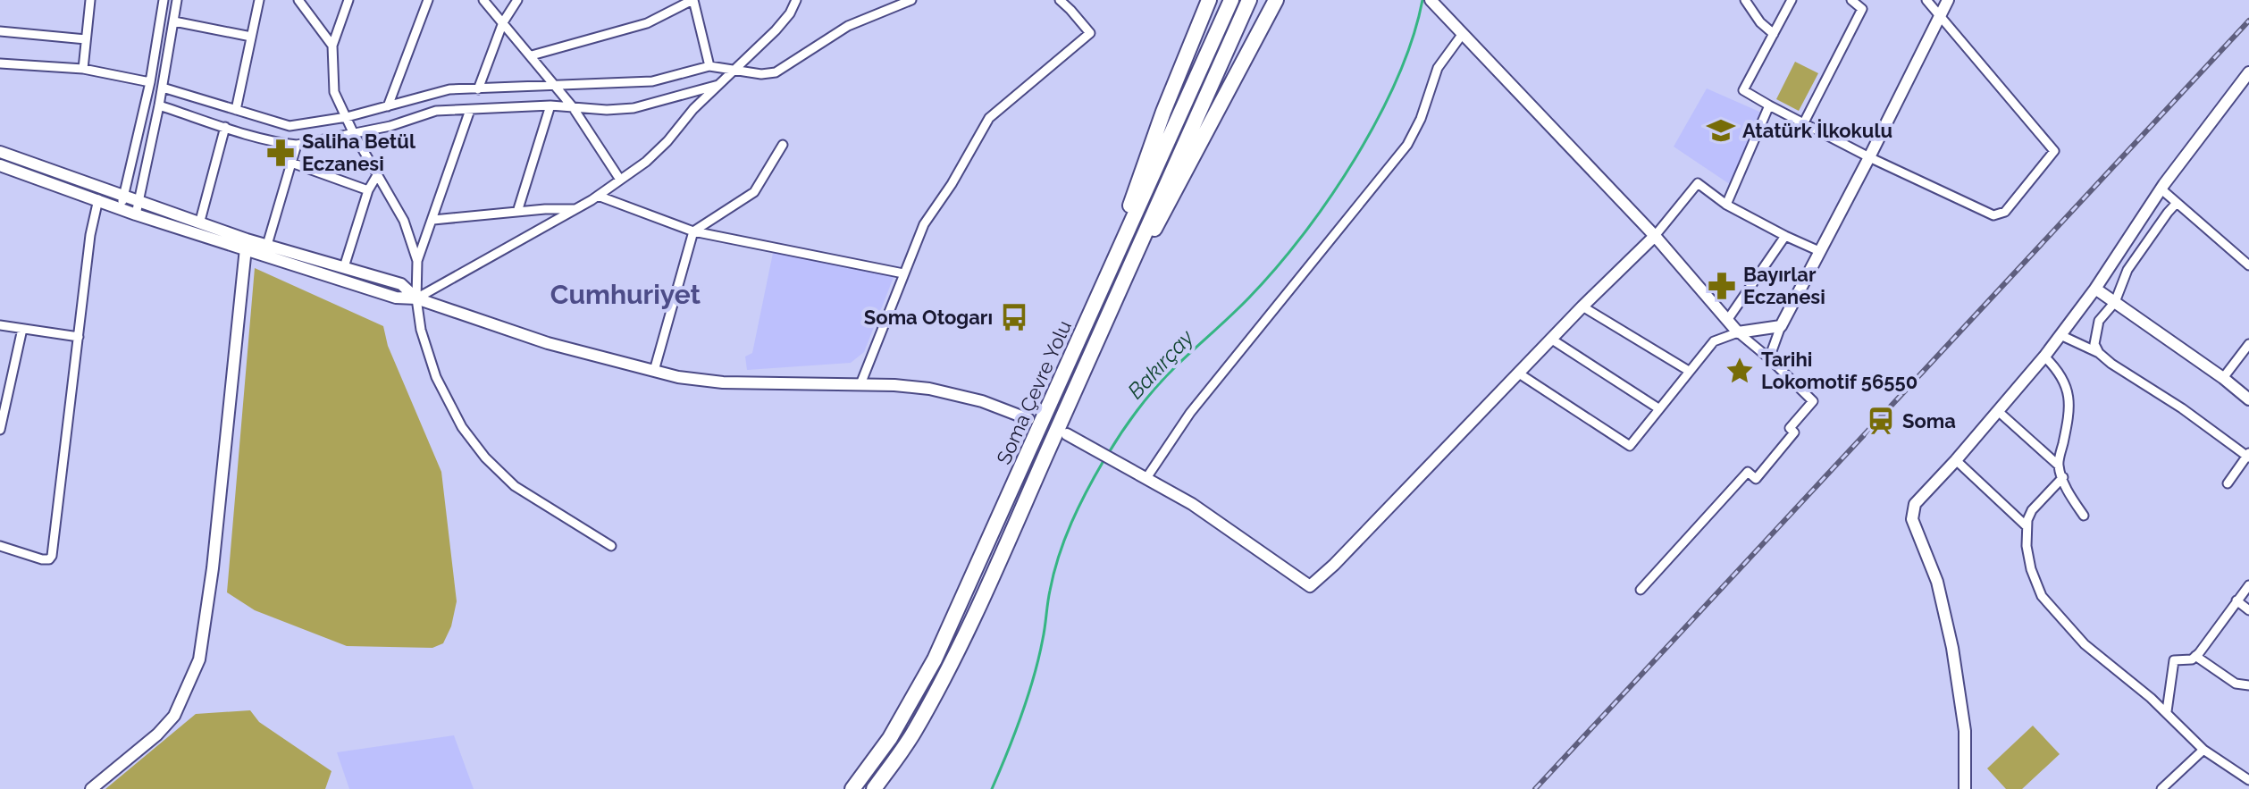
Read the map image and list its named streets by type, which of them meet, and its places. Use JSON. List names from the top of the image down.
{
  "streets": {
    "highway": ["Soma Çevre Yolu"]
  },
  "districts": ["Cumhuriyet"],
  "water": ["Bakırçay"],
  "places": {
    "school or university": ["Atatürk İlkokulu"],
    "pharmacy": ["Saliha Betül Eczanesi", "Bayırlar Eczanesi"],
    "bus stop": ["Soma Otogarı"],
    "place": ["Tarihi Lokomotif 56550"],
    "station": ["Soma"]
  }
}
